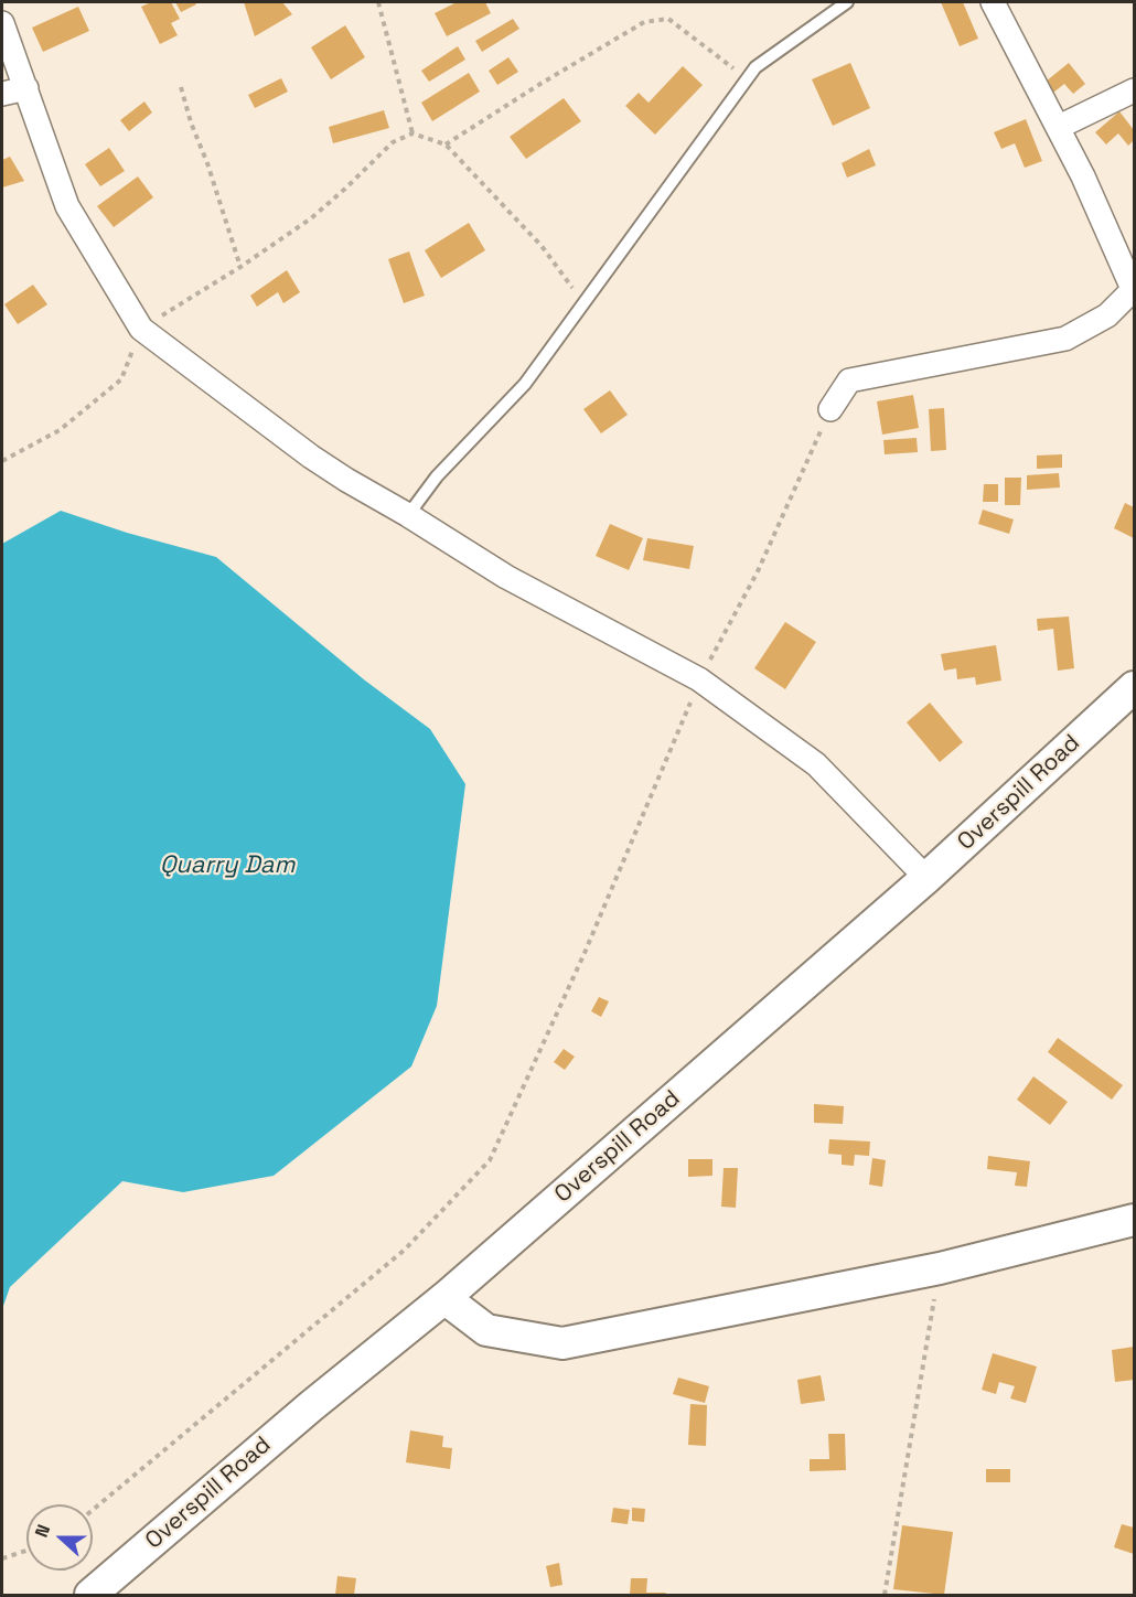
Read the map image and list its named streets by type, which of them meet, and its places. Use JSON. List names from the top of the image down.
{
  "streets": {
    "street": ["Overspill Road"]
  },
  "water": ["Quarry Dam"],
  "north": "left"
}
